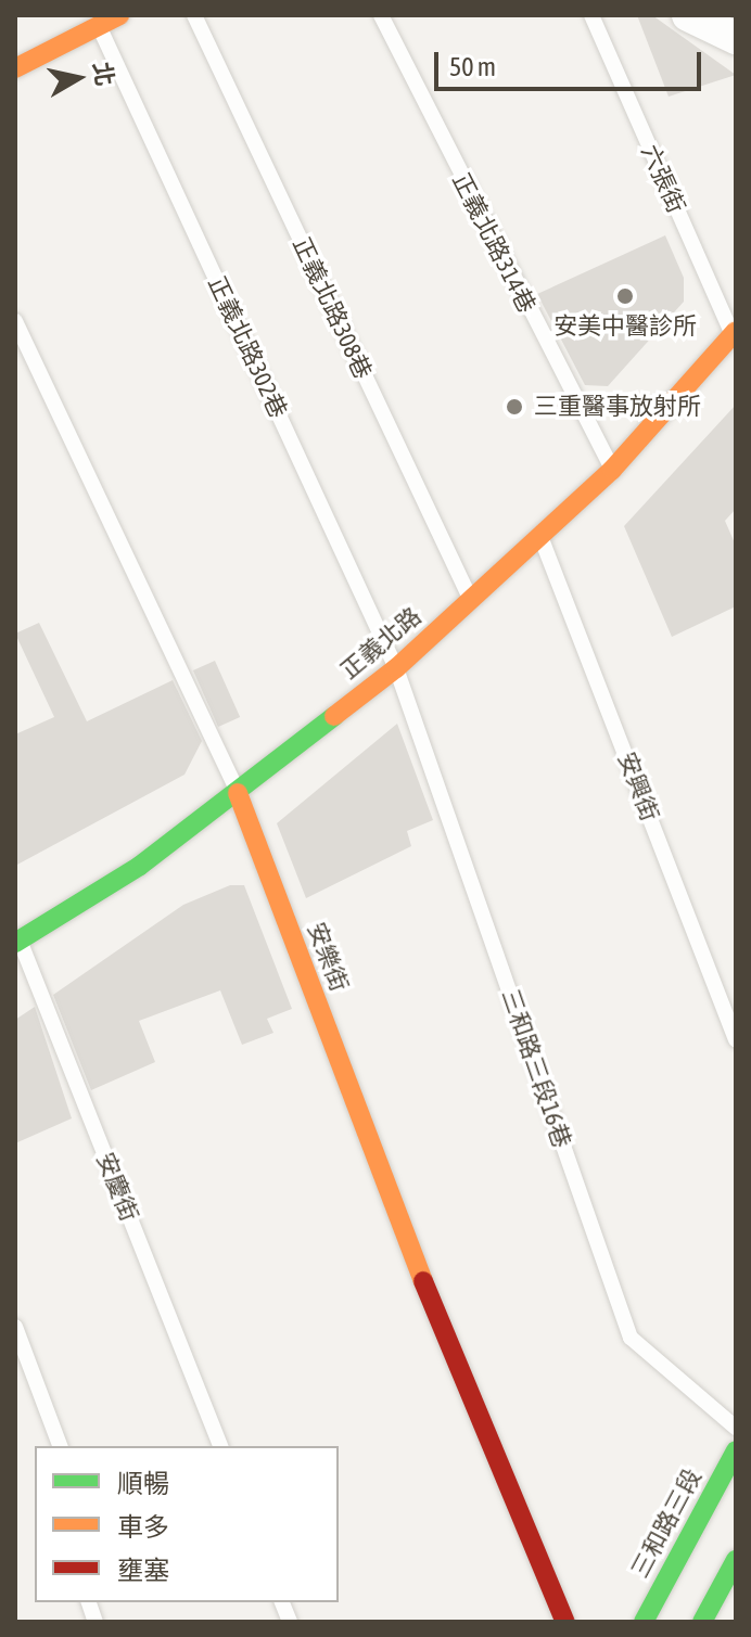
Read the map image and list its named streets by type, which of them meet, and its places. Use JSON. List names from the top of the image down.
{
  "streets": {
    "street": ["正義北路", "安樂街", "三和路三段"],
    "lane": [
      "六張街",
      "正義北路314巷",
      "正義北路308巷",
      "正義北路302巷",
      "安興街",
      "三和路三段16巷",
      "安慶街"
    ]
  },
  "crossings": [
    ["六張街", "正義北路"],
    ["正義北路314巷", "正義北路"],
    ["正義北路308巷", "正義北路"],
    ["正義北路302巷", "正義北路"],
    ["正義北路302巷", "三和路三段16巷"],
    ["正義北路", "安興街"],
    ["正義北路", "安樂街"],
    ["正義北路", "三和路三段16巷"],
    ["正義北路", "安慶街"]
  ],
  "places": ["安美中醫診所", "三重醫事放射所"],
  "legend": ["順暢", "車多", "壅塞"],
  "scale_bar": "50 m",
  "north": "right"
}
